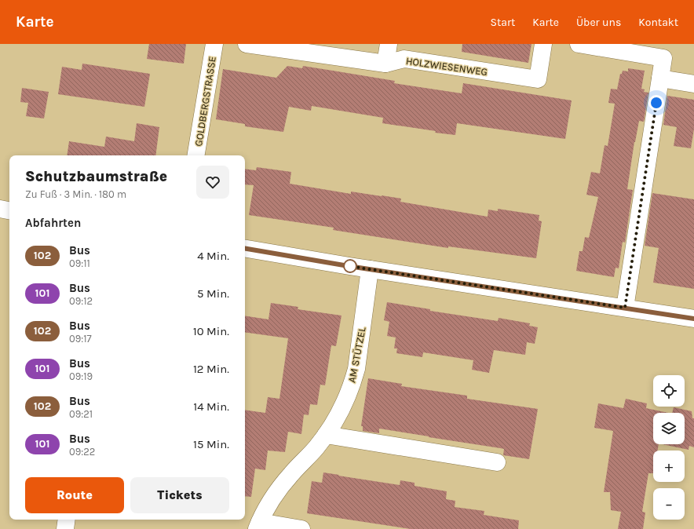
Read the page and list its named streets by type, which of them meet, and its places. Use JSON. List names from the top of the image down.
{
  "streets": {
    "street": ["HOLZWIESENWEG", "GOLDBERGSTRASSE", "AM STÜTZEL"]
  },
  "lines": ["bus line 102"],
  "page": {
    "header": "Karte",
    "nav": [
      "Start",
      "Karte",
      "Über uns",
      "Kontakt"
    ],
    "heading": [
      ["Schutzbaumstraße", "Zu Fuß · 3 Min. · 180 m"],
      "Abfahrten"
    ],
    "list": [
      {
        "mark": "102",
        "name": "Bus",
        "note": "09:11",
        "value": "4 Min."
      },
      {
        "mark": "101",
        "name": "Bus",
        "note": "09:12",
        "value": "5 Min."
      },
      {
        "mark": "102",
        "name": "Bus",
        "note": "09:17",
        "value": "10 Min."
      },
      {
        "mark": "101",
        "name": "Bus",
        "note": "09:19",
        "value": "12 Min."
      },
      {
        "mark": "102",
        "name": "Bus",
        "note": "09:21",
        "value": "14 Min."
      },
      {
        "mark": "101",
        "name": "Bus",
        "note": "09:22",
        "value": "15 Min."
      }
    ],
    "map_buttons": ["+", "−"],
    "buttons": ["Route", "Tickets"]
  }
}
